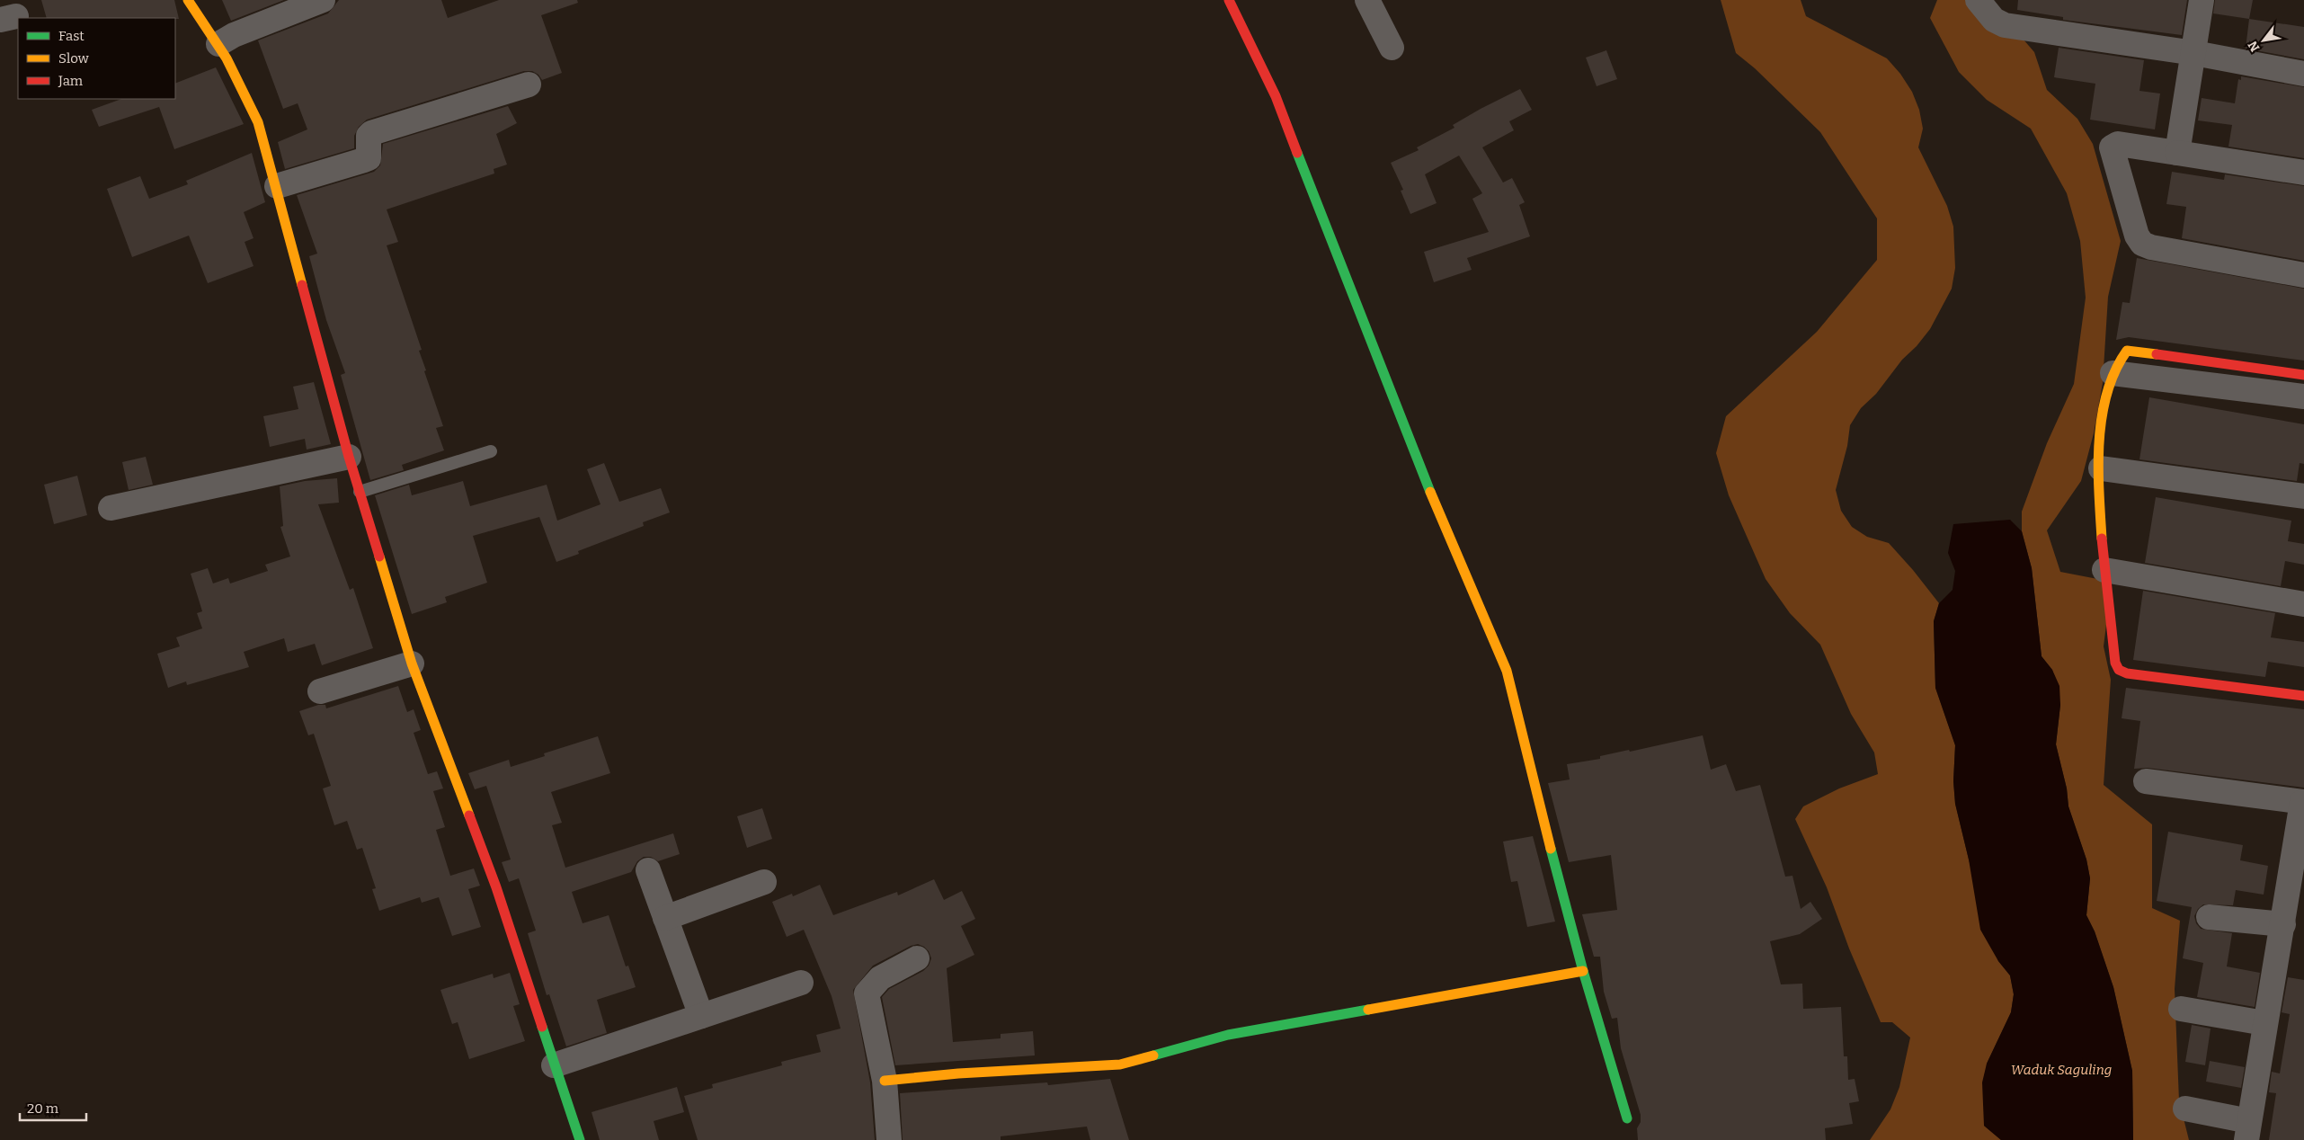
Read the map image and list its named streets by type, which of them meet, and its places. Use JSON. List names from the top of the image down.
{
  "water": ["Waduk Saguling"],
  "legend": ["Fast", "Slow", "Jam"],
  "scale_bar": "20 m",
  "north": "bottom left"
}
